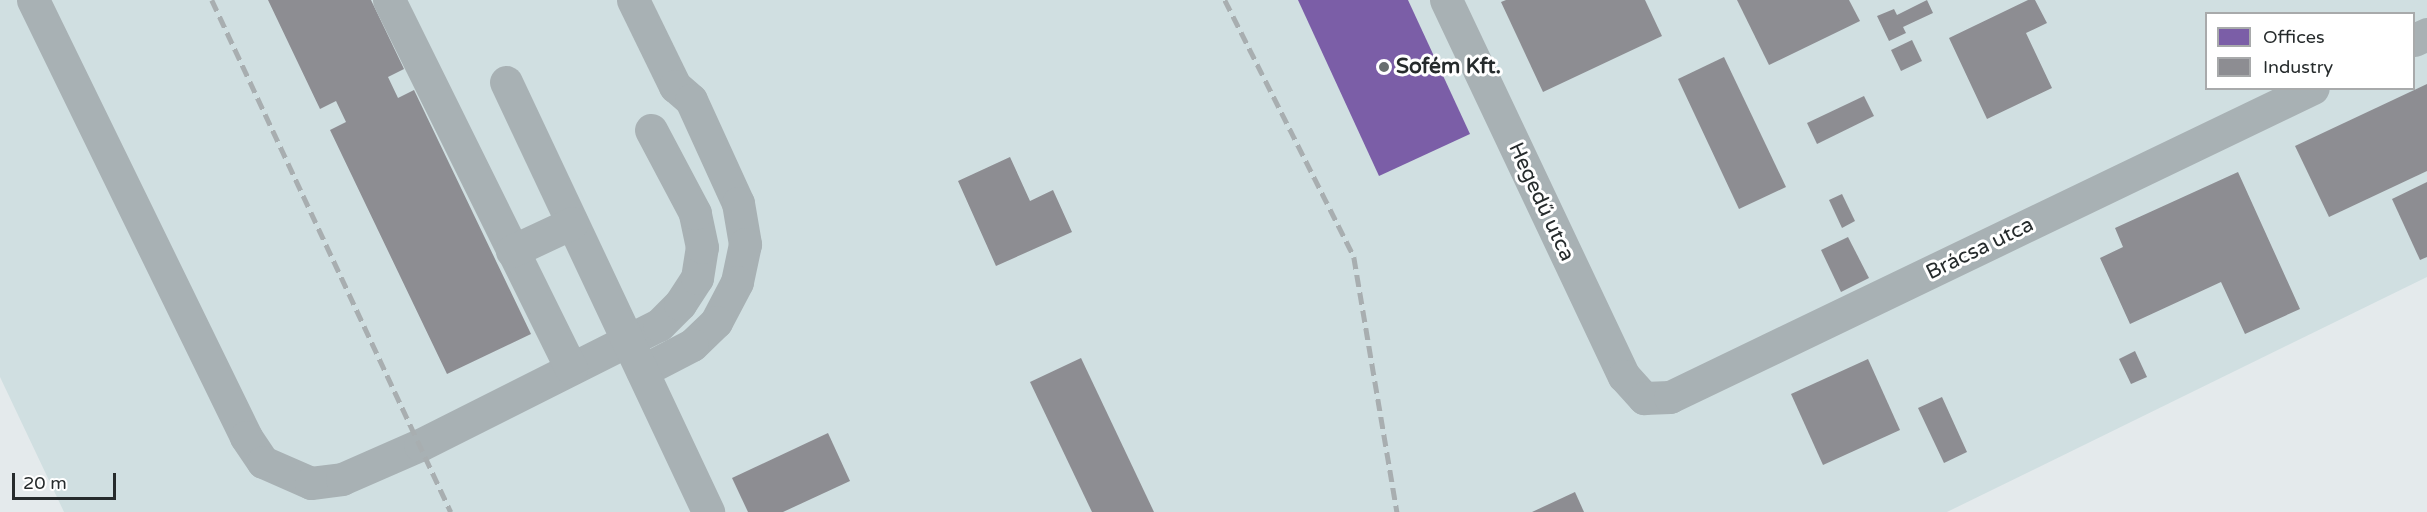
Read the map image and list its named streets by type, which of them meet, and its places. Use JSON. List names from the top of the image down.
{
  "streets": {
    "lane": ["Hegedű utca", "Brácsa utca"]
  },
  "crossings": [
    ["Hegedű utca", "Brácsa utca"]
  ],
  "places": ["Sofém Kft."],
  "legend": ["Offices", "Industry"],
  "scale_bar": "20 m"
}
